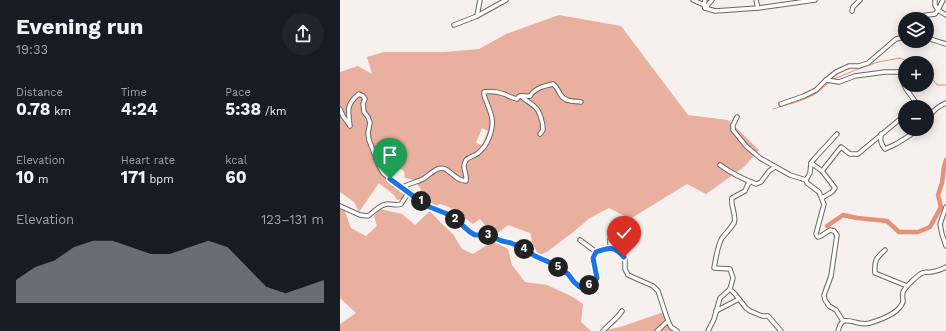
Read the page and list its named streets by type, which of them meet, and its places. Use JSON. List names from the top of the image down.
{
  "page": {
    "heading": ["Evening run", "19:33"],
    "map_buttons": ["+", "−"],
    "stats": [
      ["Distance", "0.78 km"],
      ["Time", "4:24"],
      ["Pace", "5:38 /km"],
      ["Elevation", "10 m"],
      ["Heart rate", "171 bpm"],
      ["kcal", "60"]
    ],
    "pins": [
      "1",
      "2",
      "3",
      "4",
      "5",
      "6"
    ],
    "chart": ["Elevation", "123–131 m"]
  }
}
